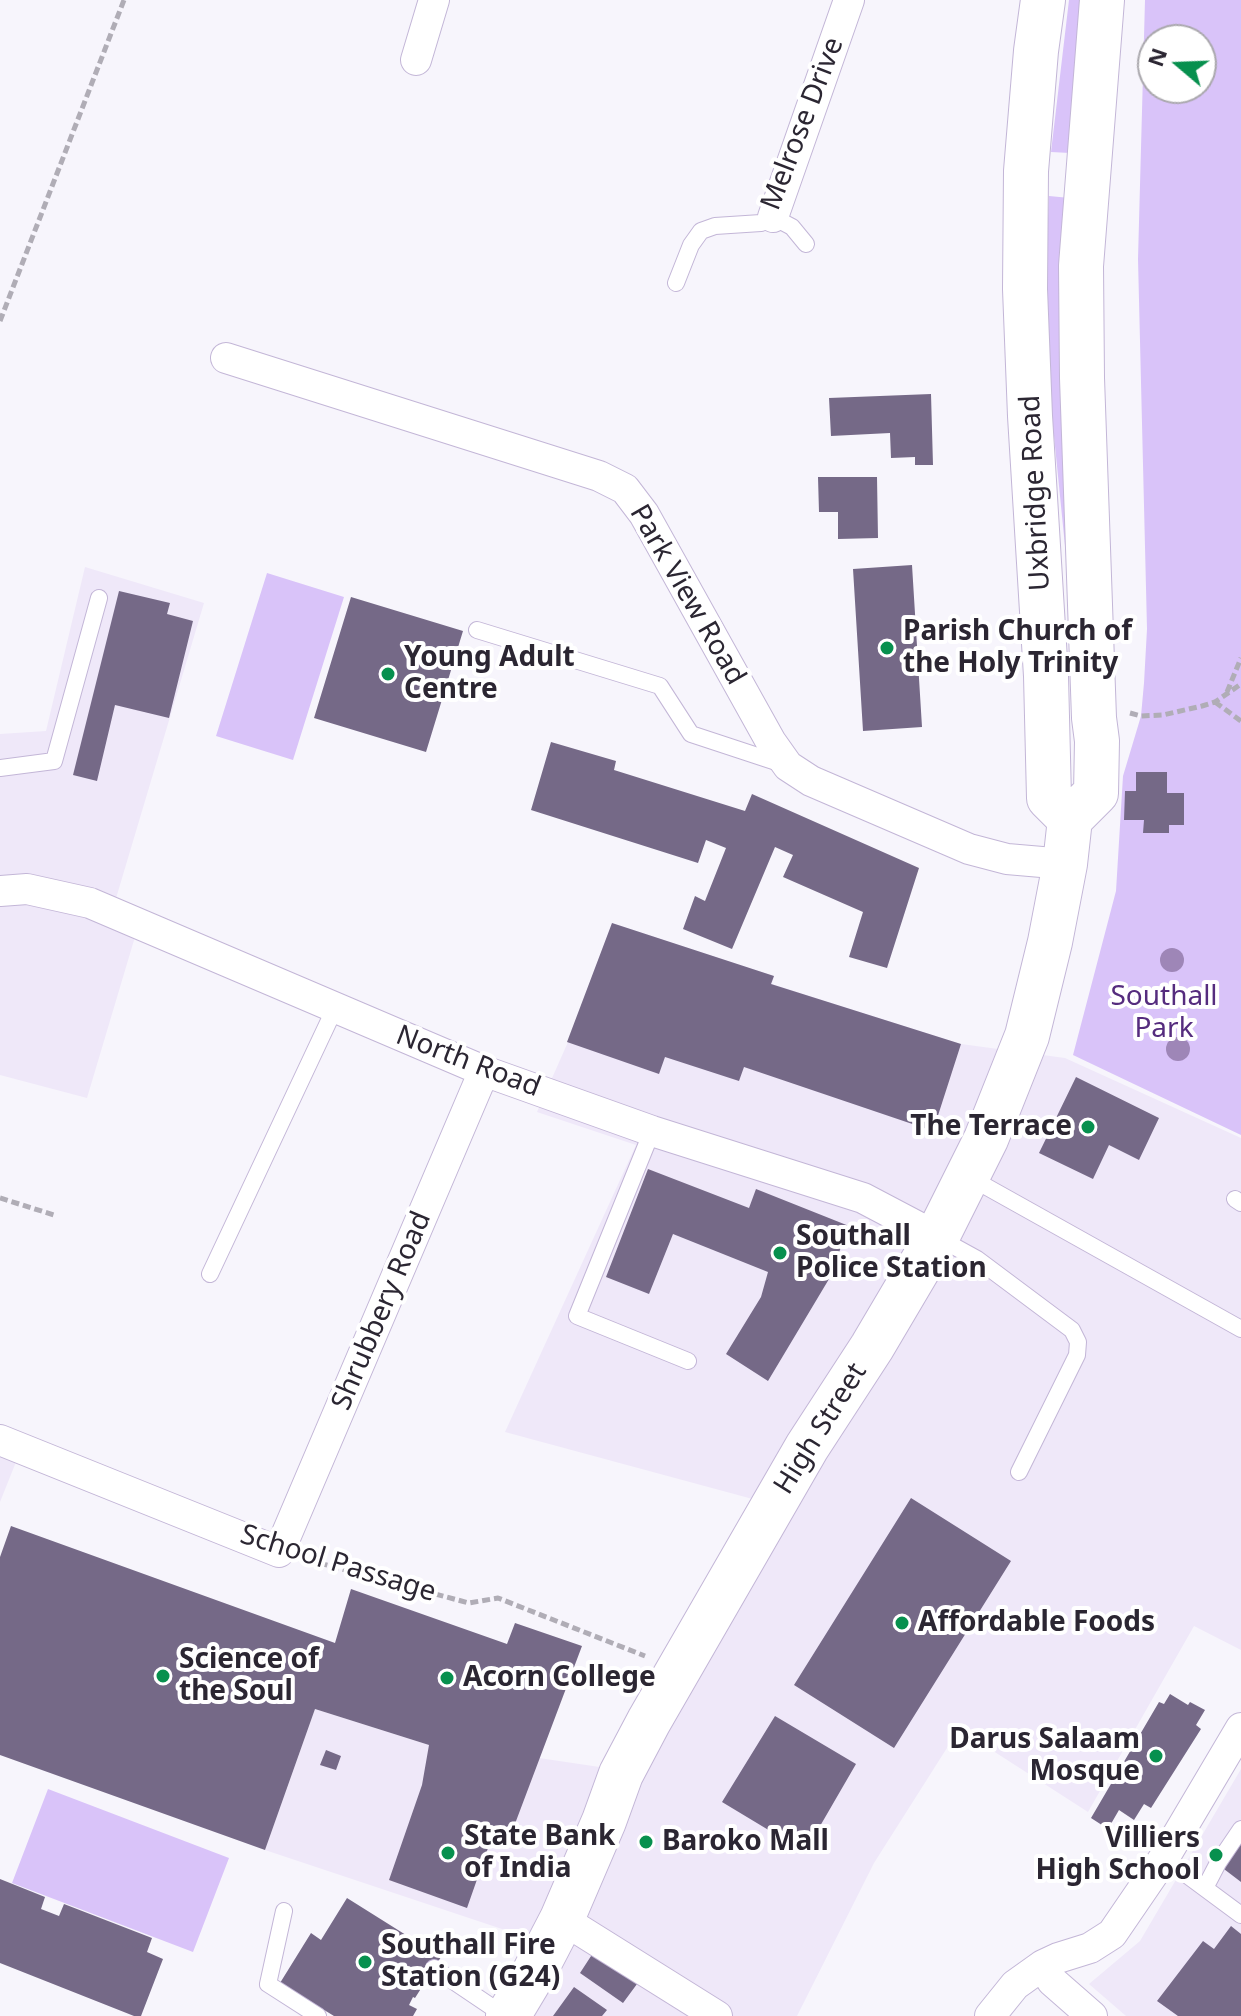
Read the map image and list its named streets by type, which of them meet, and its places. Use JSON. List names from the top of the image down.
{
  "streets": {
    "main road": ["Uxbridge Road", "High Street"],
    "street": [
      "Melrose Drive",
      "Park View Road",
      "North Road",
      "Shrubbery Road",
      "School Passage"
    ]
  },
  "crossings": [
    ["Uxbridge Road", "High Street"],
    ["Park View Road", "High Street"],
    ["North Road", "Shrubbery Road"],
    ["North Road", "High Street"],
    ["Shrubbery Road", "School Passage"],
    ["High Street", "School Passage"]
  ],
  "parks": ["Southall Park"],
  "places": [
    "Parish Church of the Holy Trinity",
    "Young Adult Centre",
    "The Terrace",
    "Southall Police Station",
    "Affordable Foods",
    "Science of the Soul",
    "Acorn College",
    "Darus Salaam Mosque",
    "Baroko Mall",
    "State Bank of India",
    "Villiers High School",
    "Southall Fire Station (G24)"
  ],
  "north": "left"
}
